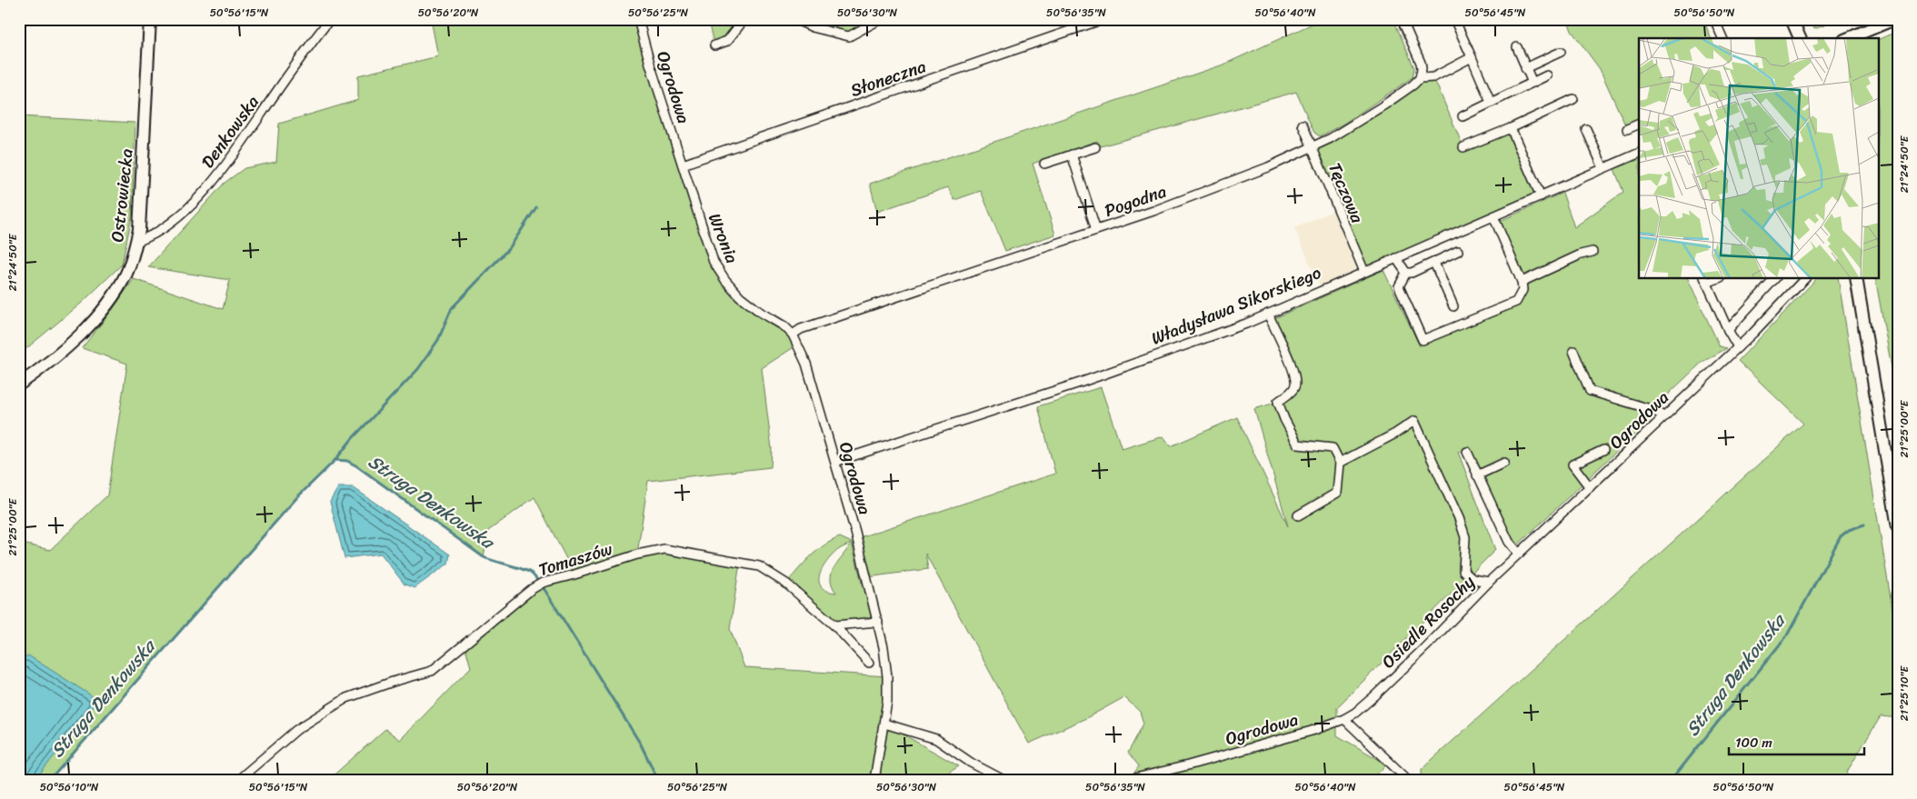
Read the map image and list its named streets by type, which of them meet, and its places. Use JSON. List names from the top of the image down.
{
  "streets": {
    "street": [
      "Słoneczna",
      "Ogrodowa",
      "Denkowska",
      "Tęczowa",
      "Ostrowiecka",
      "Pogodna",
      "Wronia",
      "Władysława Sikorskiego",
      "Tomaszów",
      "Osiedle Rosochy"
    ]
  },
  "crossings": [
    ["Słoneczna", "Ogrodowa"],
    ["Słoneczna", "Wronia"],
    ["Ogrodowa", "Wronia"],
    ["Ogrodowa", "Władysława Sikorskiego"],
    ["Ogrodowa", "Osiedle Rosochy"],
    ["Denkowska", "Ostrowiecka"],
    ["Tęczowa", "Pogodna"],
    ["Tęczowa", "Władysława Sikorskiego"],
    ["Pogodna", "Wronia"]
  ],
  "water": ["Struga Denkowska"],
  "scale_bar": "100 m",
  "coordinates": [
    "50°56'15\"N",
    "50°56'20\"N",
    "50°56'25\"N",
    "50°56'30\"N",
    "50°56'35\"N",
    "50°56'40\"N",
    "50°56'45\"N",
    "50°56'50\"N",
    "21°24'50\"E",
    "21°25'00\"E",
    "21°25'10\"E",
    "50°56'10\"N"
  ]
}
